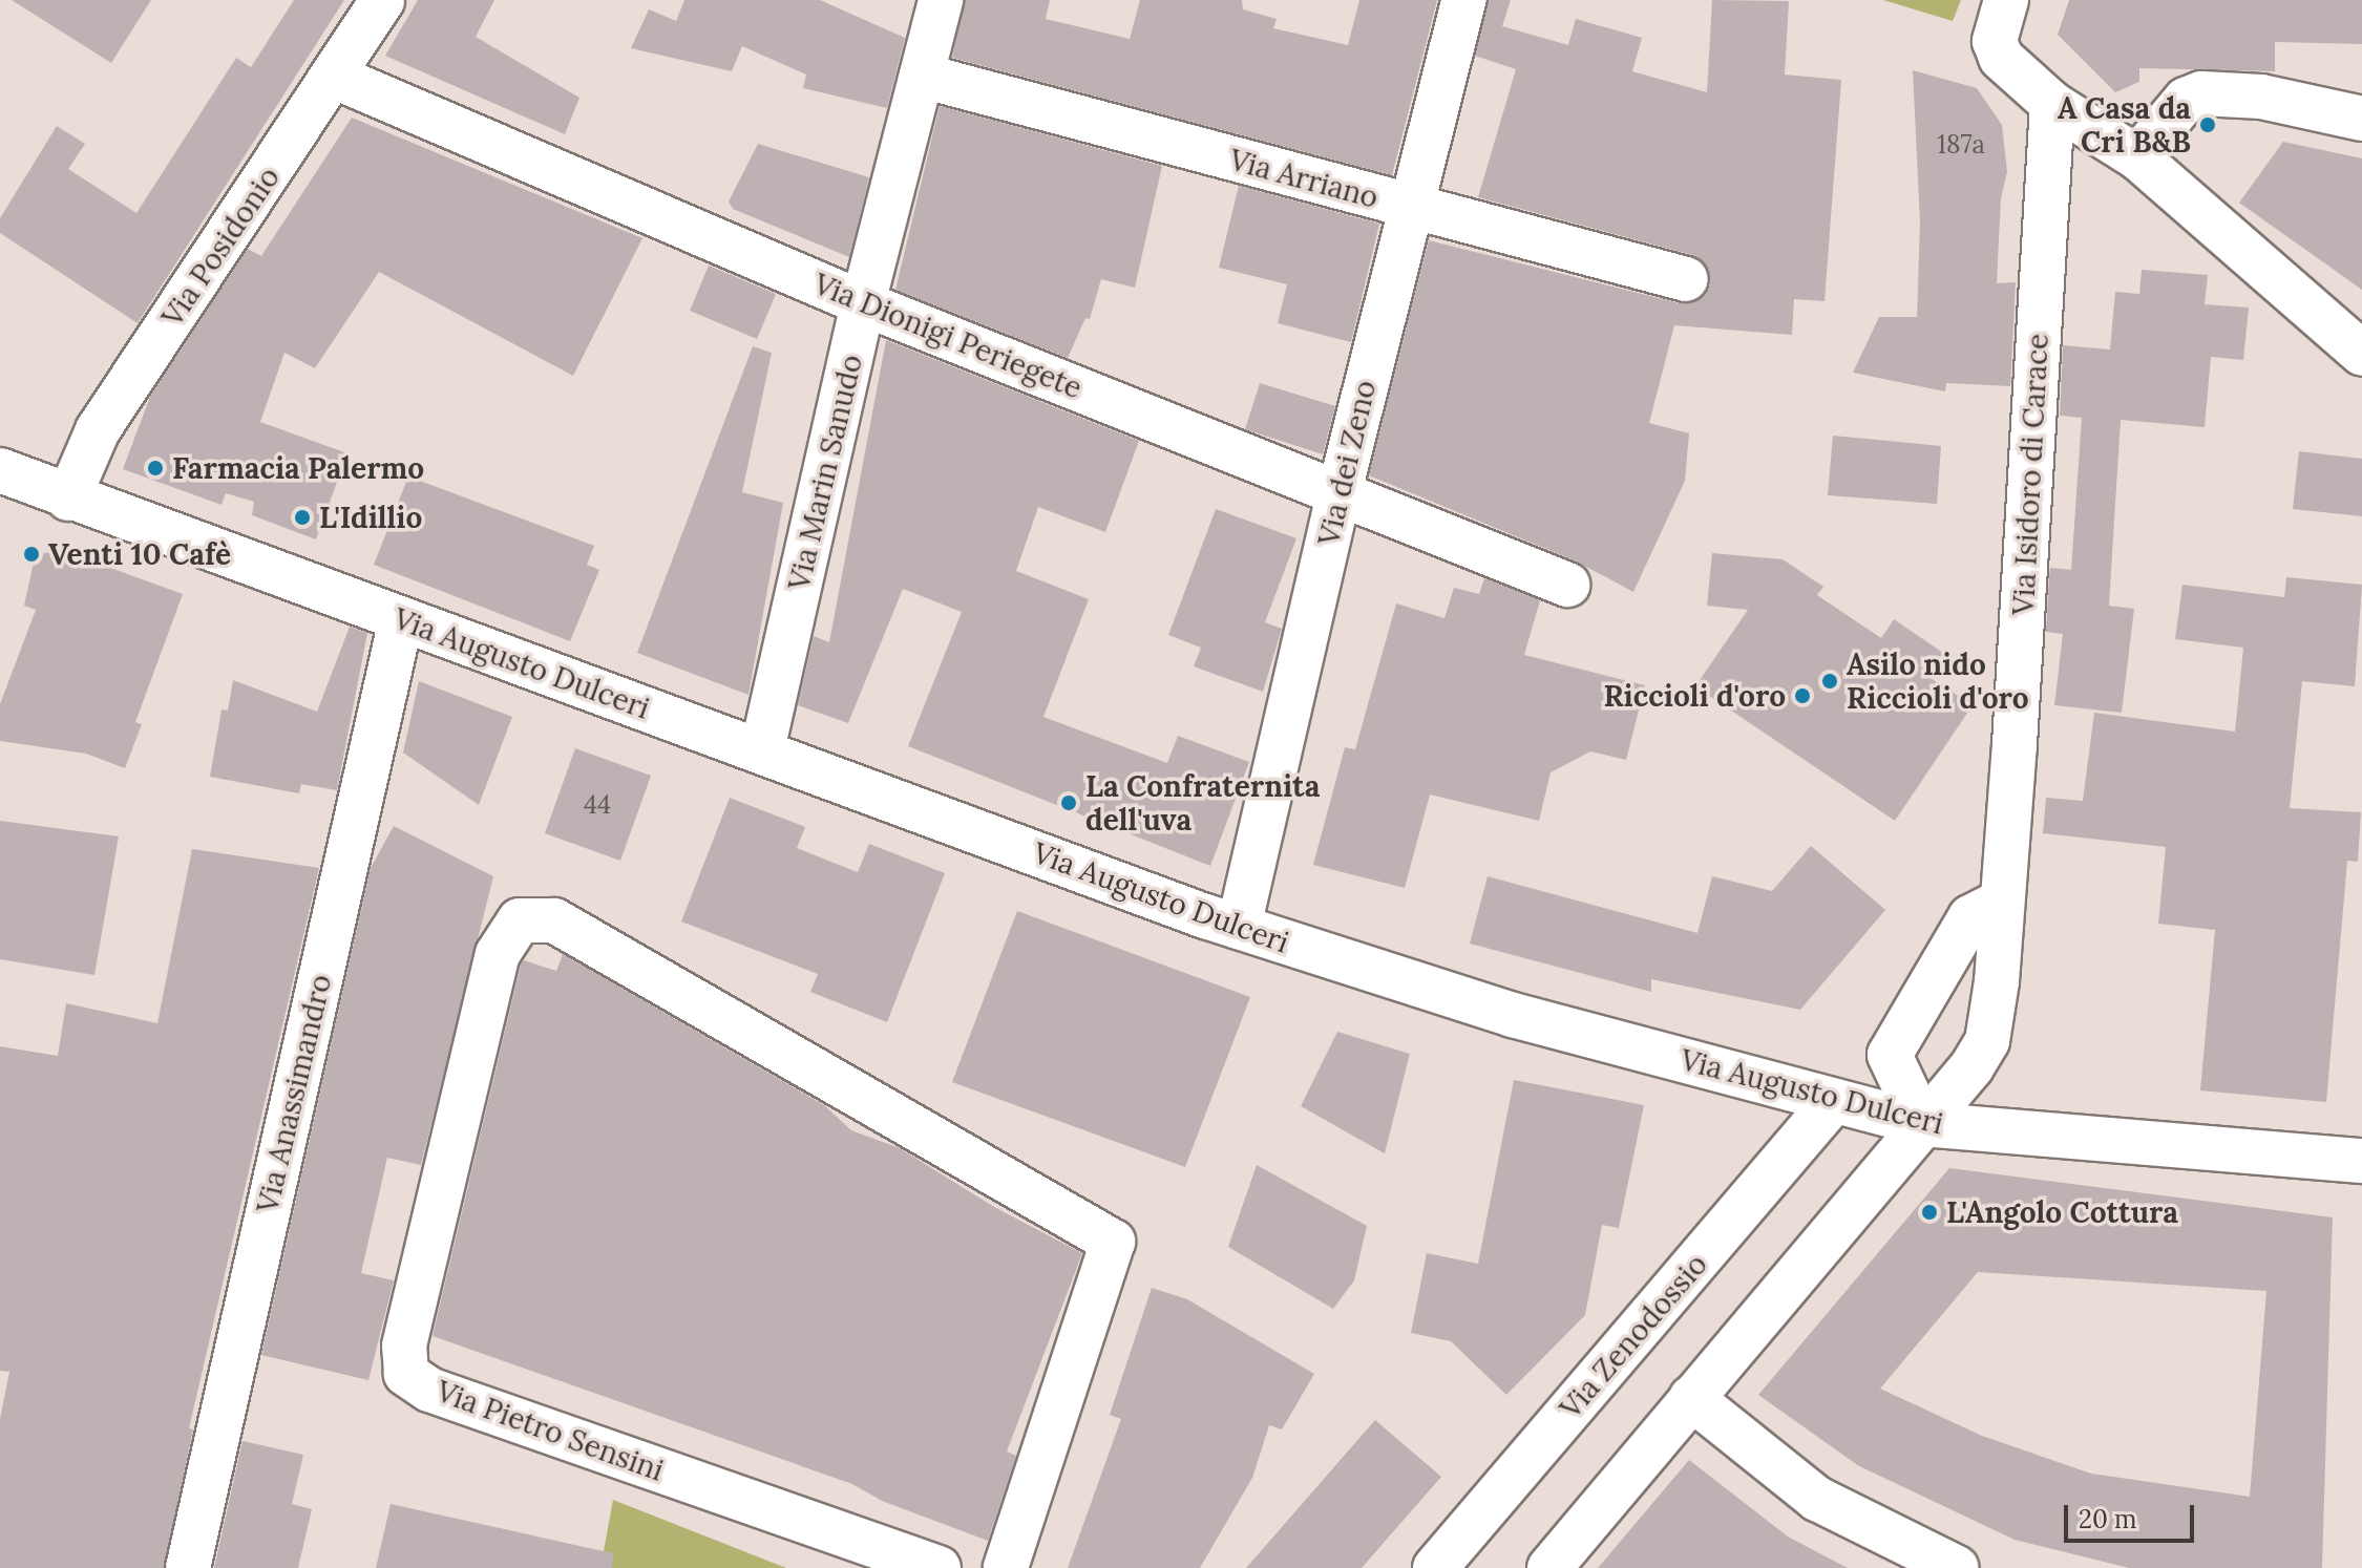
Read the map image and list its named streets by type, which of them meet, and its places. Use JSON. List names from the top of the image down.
{
  "streets": {
    "street": [
      "Via Arriano",
      "Via Posidonio",
      "Via Dionigi Periegete",
      "Via dei Zeno",
      "Via Marin Sanudo",
      "Via Isidoro di Carace",
      "Via Augusto Dulceri",
      "Via Anassimandro",
      "Via Zenodossio",
      "Via Pietro Sensini"
    ]
  },
  "crossings": [
    ["Via Arriano", "Via dei Zeno"],
    ["Via Arriano", "Via Marin Sanudo"],
    ["Via Posidonio", "Via Dionigi Periegete"],
    ["Via Posidonio", "Via Augusto Dulceri"],
    ["Via Dionigi Periegete", "Via dei Zeno"],
    ["Via Dionigi Periegete", "Via Marin Sanudo"],
    ["Via dei Zeno", "Via Augusto Dulceri"],
    ["Via Marin Sanudo", "Via Augusto Dulceri"],
    ["Via Isidoro di Carace", "Via Augusto Dulceri"],
    ["Via Augusto Dulceri", "Via Anassimandro"],
    ["Via Augusto Dulceri", "Via Zenodossio"]
  ],
  "places": [
    "A Casa da Cri B&B",
    "Farmacia Palermo",
    "L'Idillio",
    "Venti 10 Cafè",
    "Asilo nido Riccioli d'oro",
    "Riccioli d'oro",
    "La Confraternita dell'uva",
    "L'Angolo Cottura"
  ],
  "house_numbers": ["187a", "44"],
  "scale_bar": "20 m"
}
